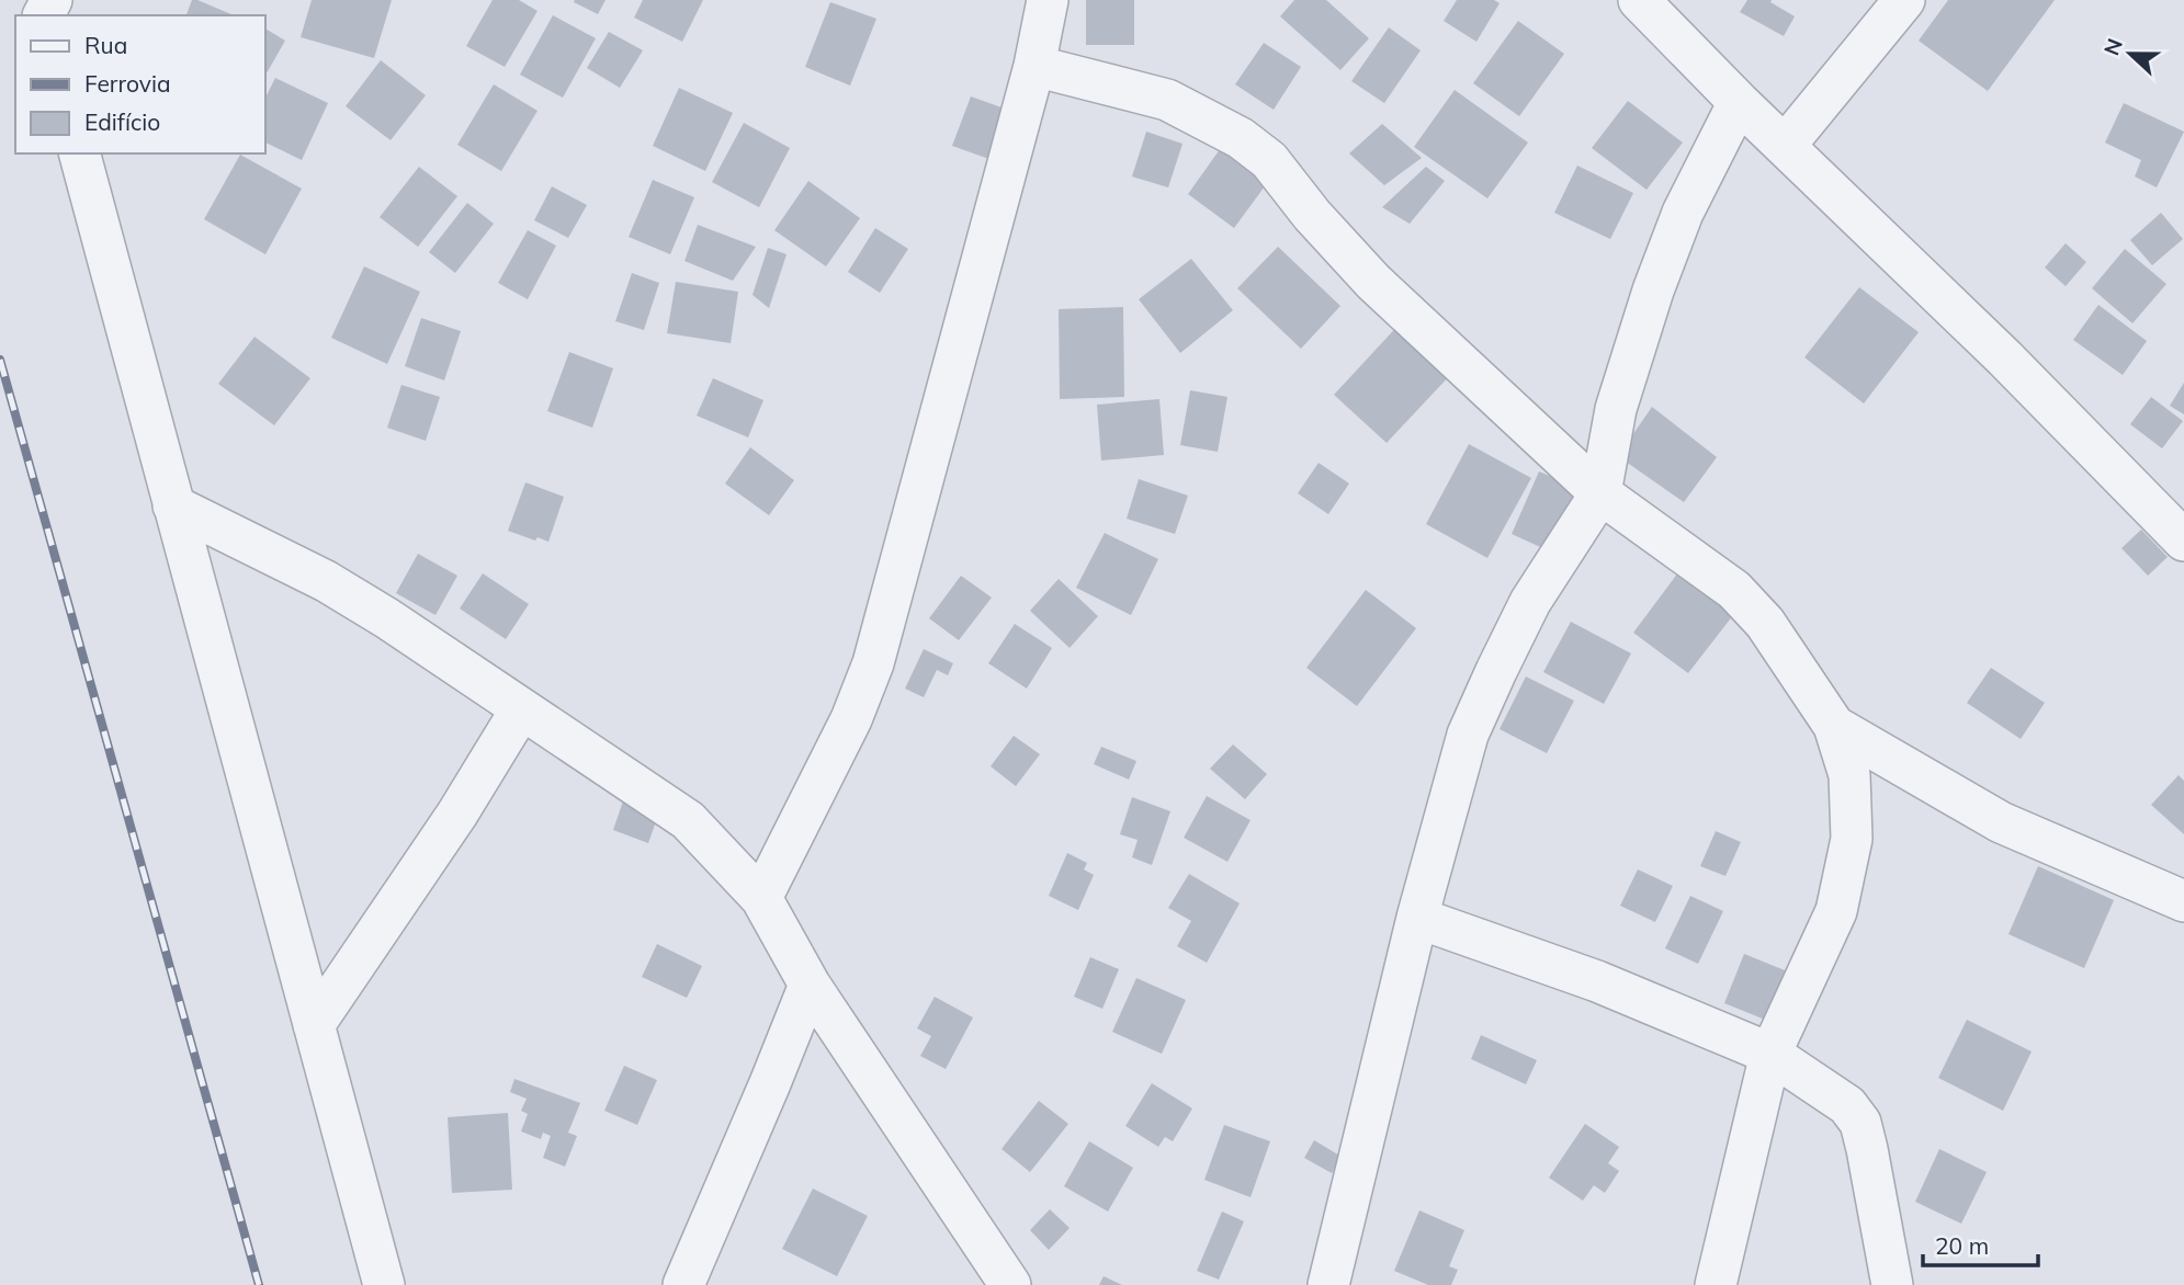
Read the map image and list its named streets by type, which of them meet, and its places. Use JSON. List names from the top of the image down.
{
  "legend": ["Rua", "Ferrovia", "Edifício"],
  "scale_bar": "20 m",
  "north": "left"
}
